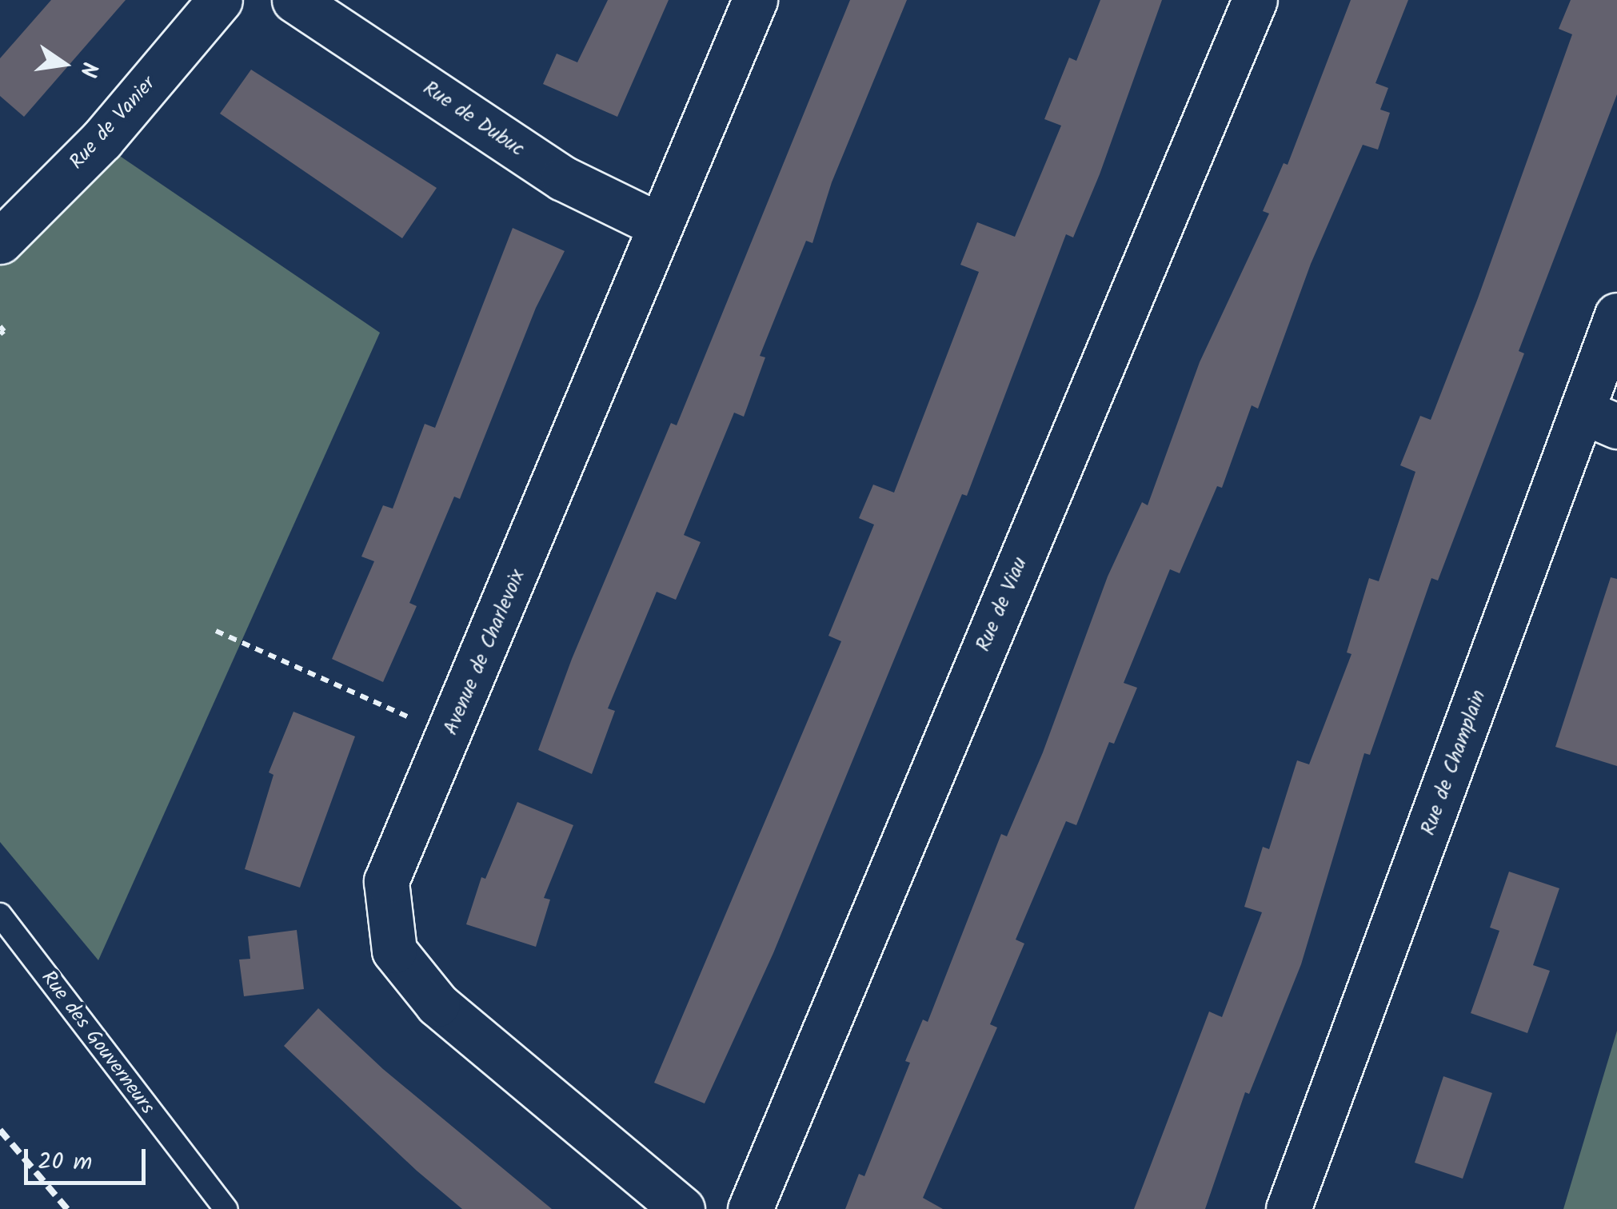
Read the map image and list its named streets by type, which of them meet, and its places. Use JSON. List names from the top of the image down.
{
  "streets": {
    "street": [
      "Rue de Dubuc",
      "Rue de Vanier",
      "Rue de Viau",
      "Avenue de Charlevoix",
      "Rue de Champlain"
    ],
    "lane": ["Rue des Gouverneurs"]
  },
  "crossings": [
    ["Rue de Dubuc", "Avenue de Charlevoix"]
  ],
  "scale_bar": "20 m",
  "north": "right"
}
